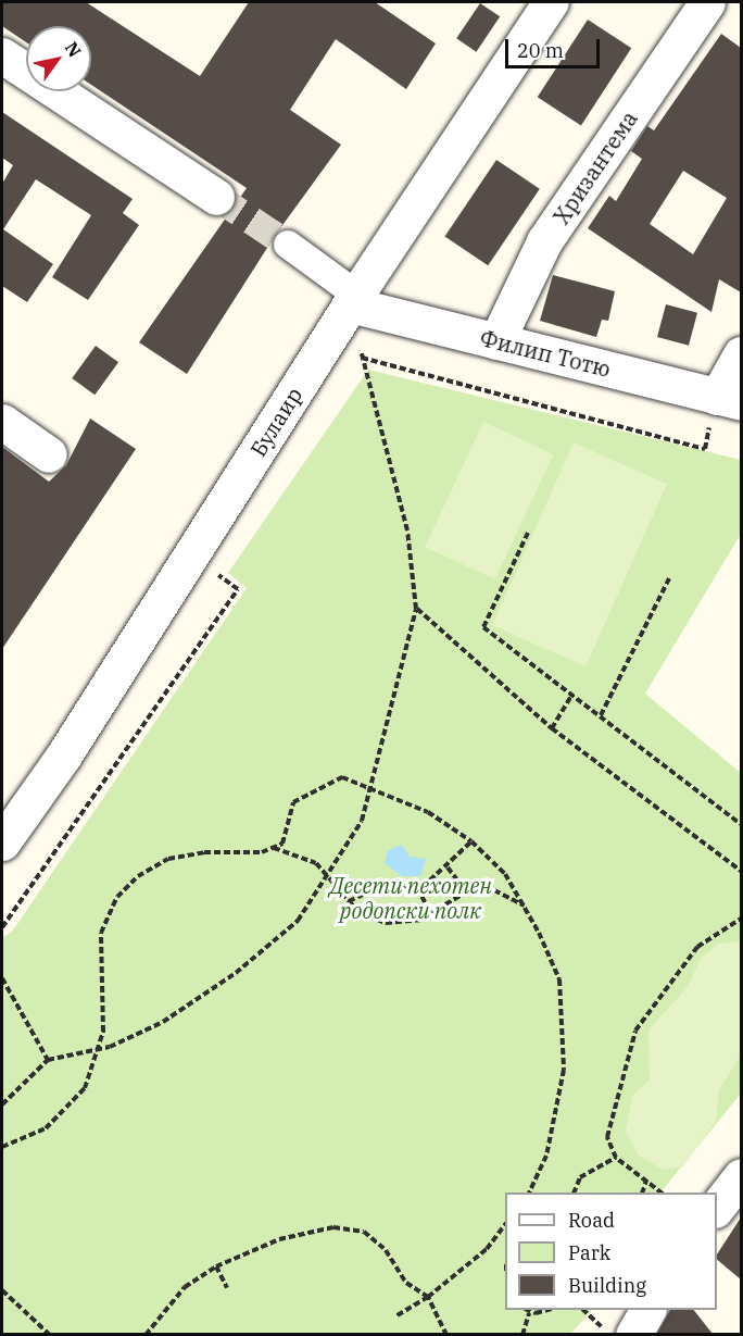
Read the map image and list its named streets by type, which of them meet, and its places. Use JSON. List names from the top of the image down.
{
  "streets": {
    "street": ["Хризантема", "Филип Тотю", "Булаир"]
  },
  "crossings": [
    ["Хризантема", "Филип Тотю"],
    ["Филип Тотю", "Булаир"]
  ],
  "parks": ["Десети пехотен родопски полк"],
  "legend": ["Road", "Park", "Building"],
  "scale_bar": "20 m",
  "north": "top right"
}
